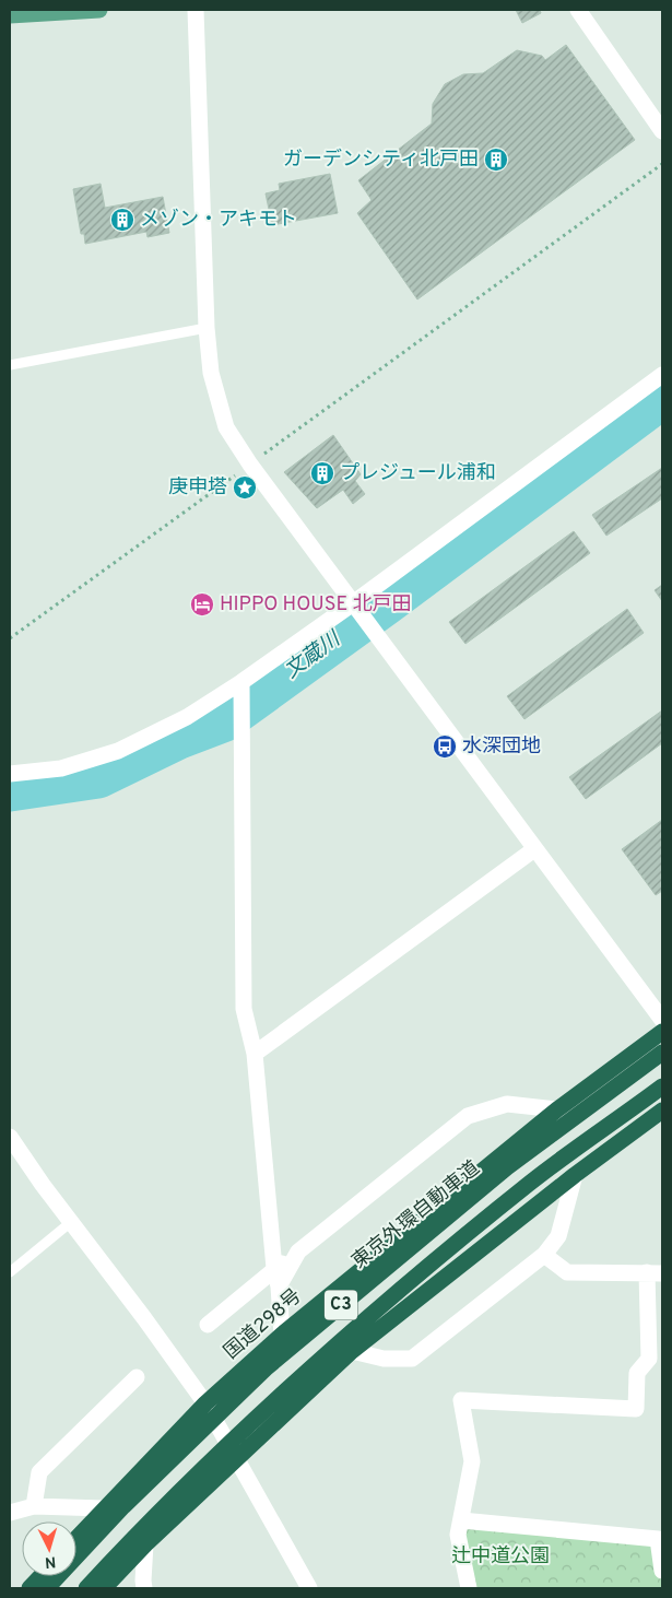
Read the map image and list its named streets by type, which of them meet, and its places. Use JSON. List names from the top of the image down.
{
  "streets": {
    "highway": ["東京外環自動車道", "C3", "国道298号"]
  },
  "water": ["文蔵川"],
  "parks": ["辻中道公園"],
  "places": {
    "building": ["ガーデンシティ北戸田", "メゾン・アキモト", "プレジュール浦和"],
    "place": ["庚申塔"],
    "hotel": ["HIPPO HOUSE 北戸田"],
    "bus stop": ["水深団地"]
  },
  "north": "bottom"
}
